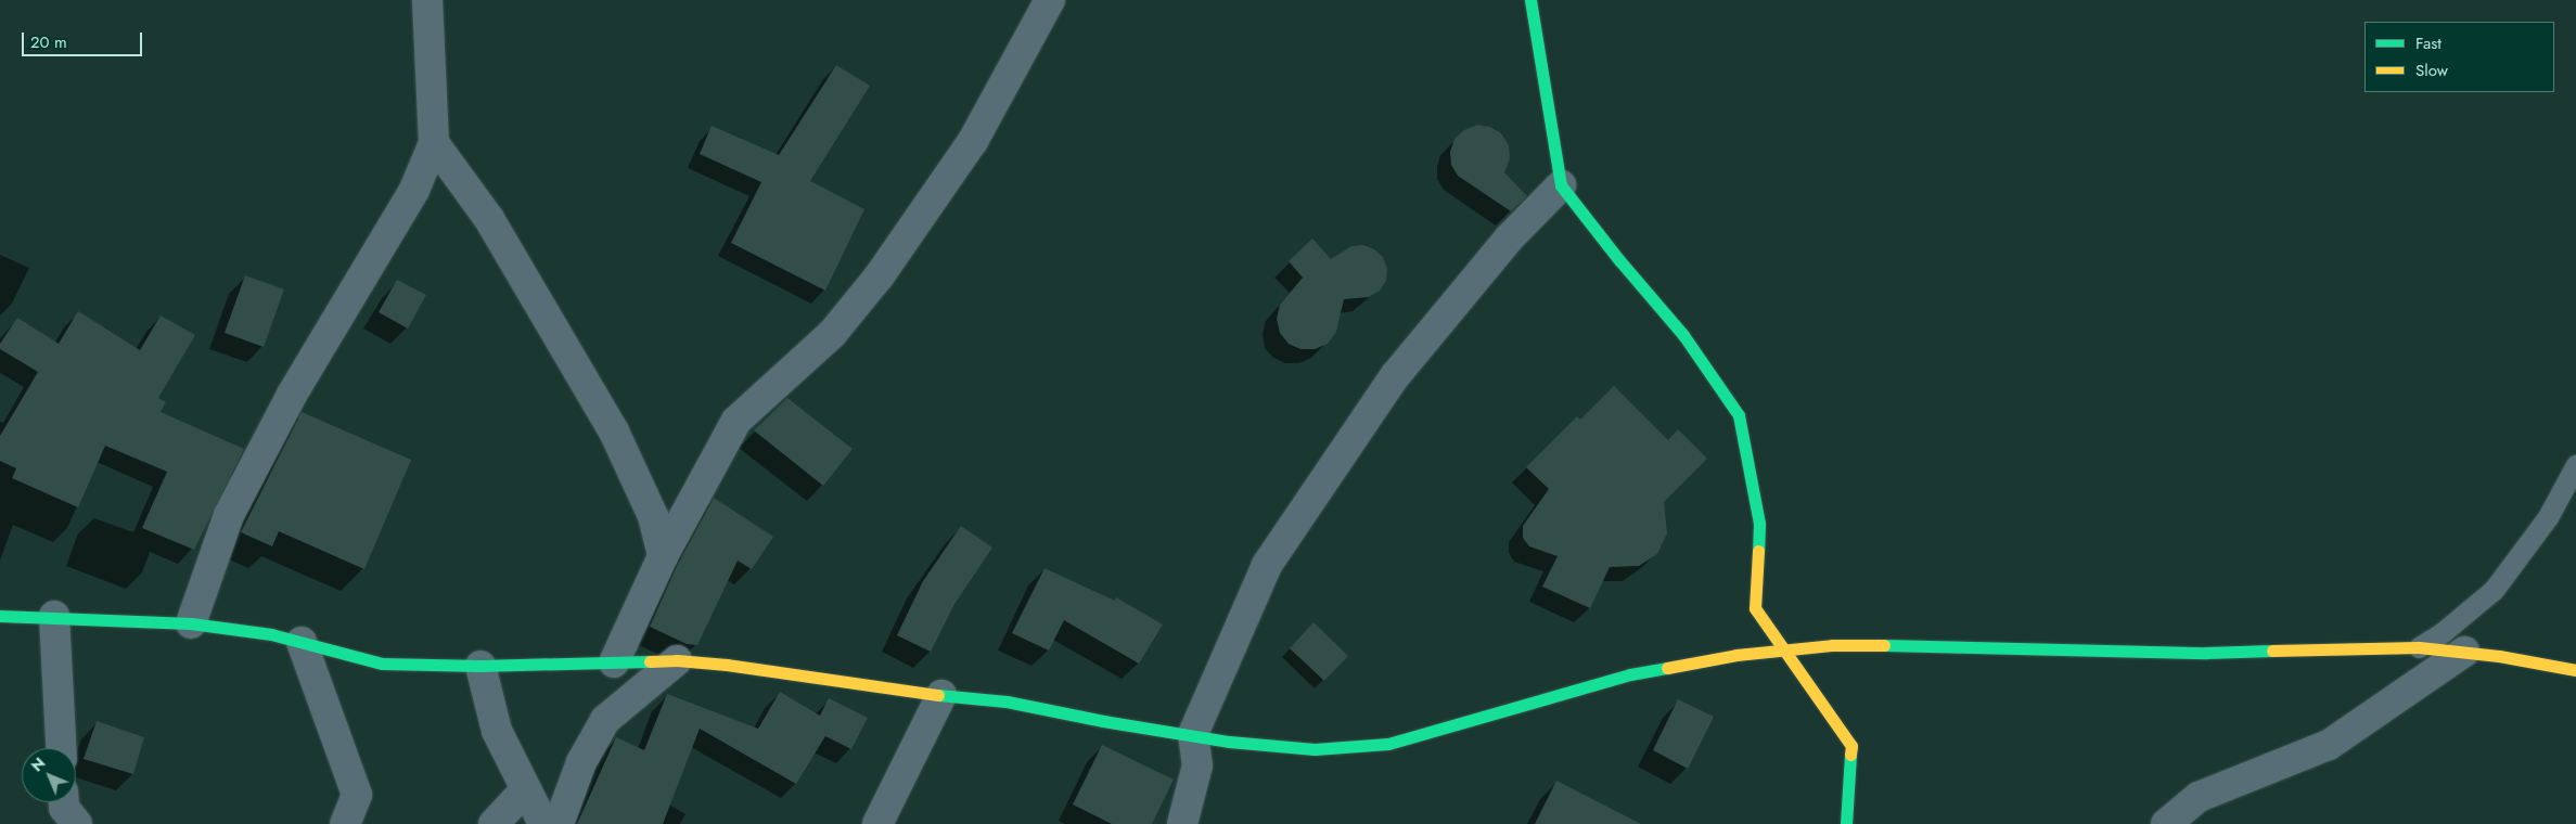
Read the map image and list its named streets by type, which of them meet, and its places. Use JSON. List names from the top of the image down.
{
  "legend": ["Fast", "Slow"],
  "scale_bar": "20 m",
  "north": "top left"
}
